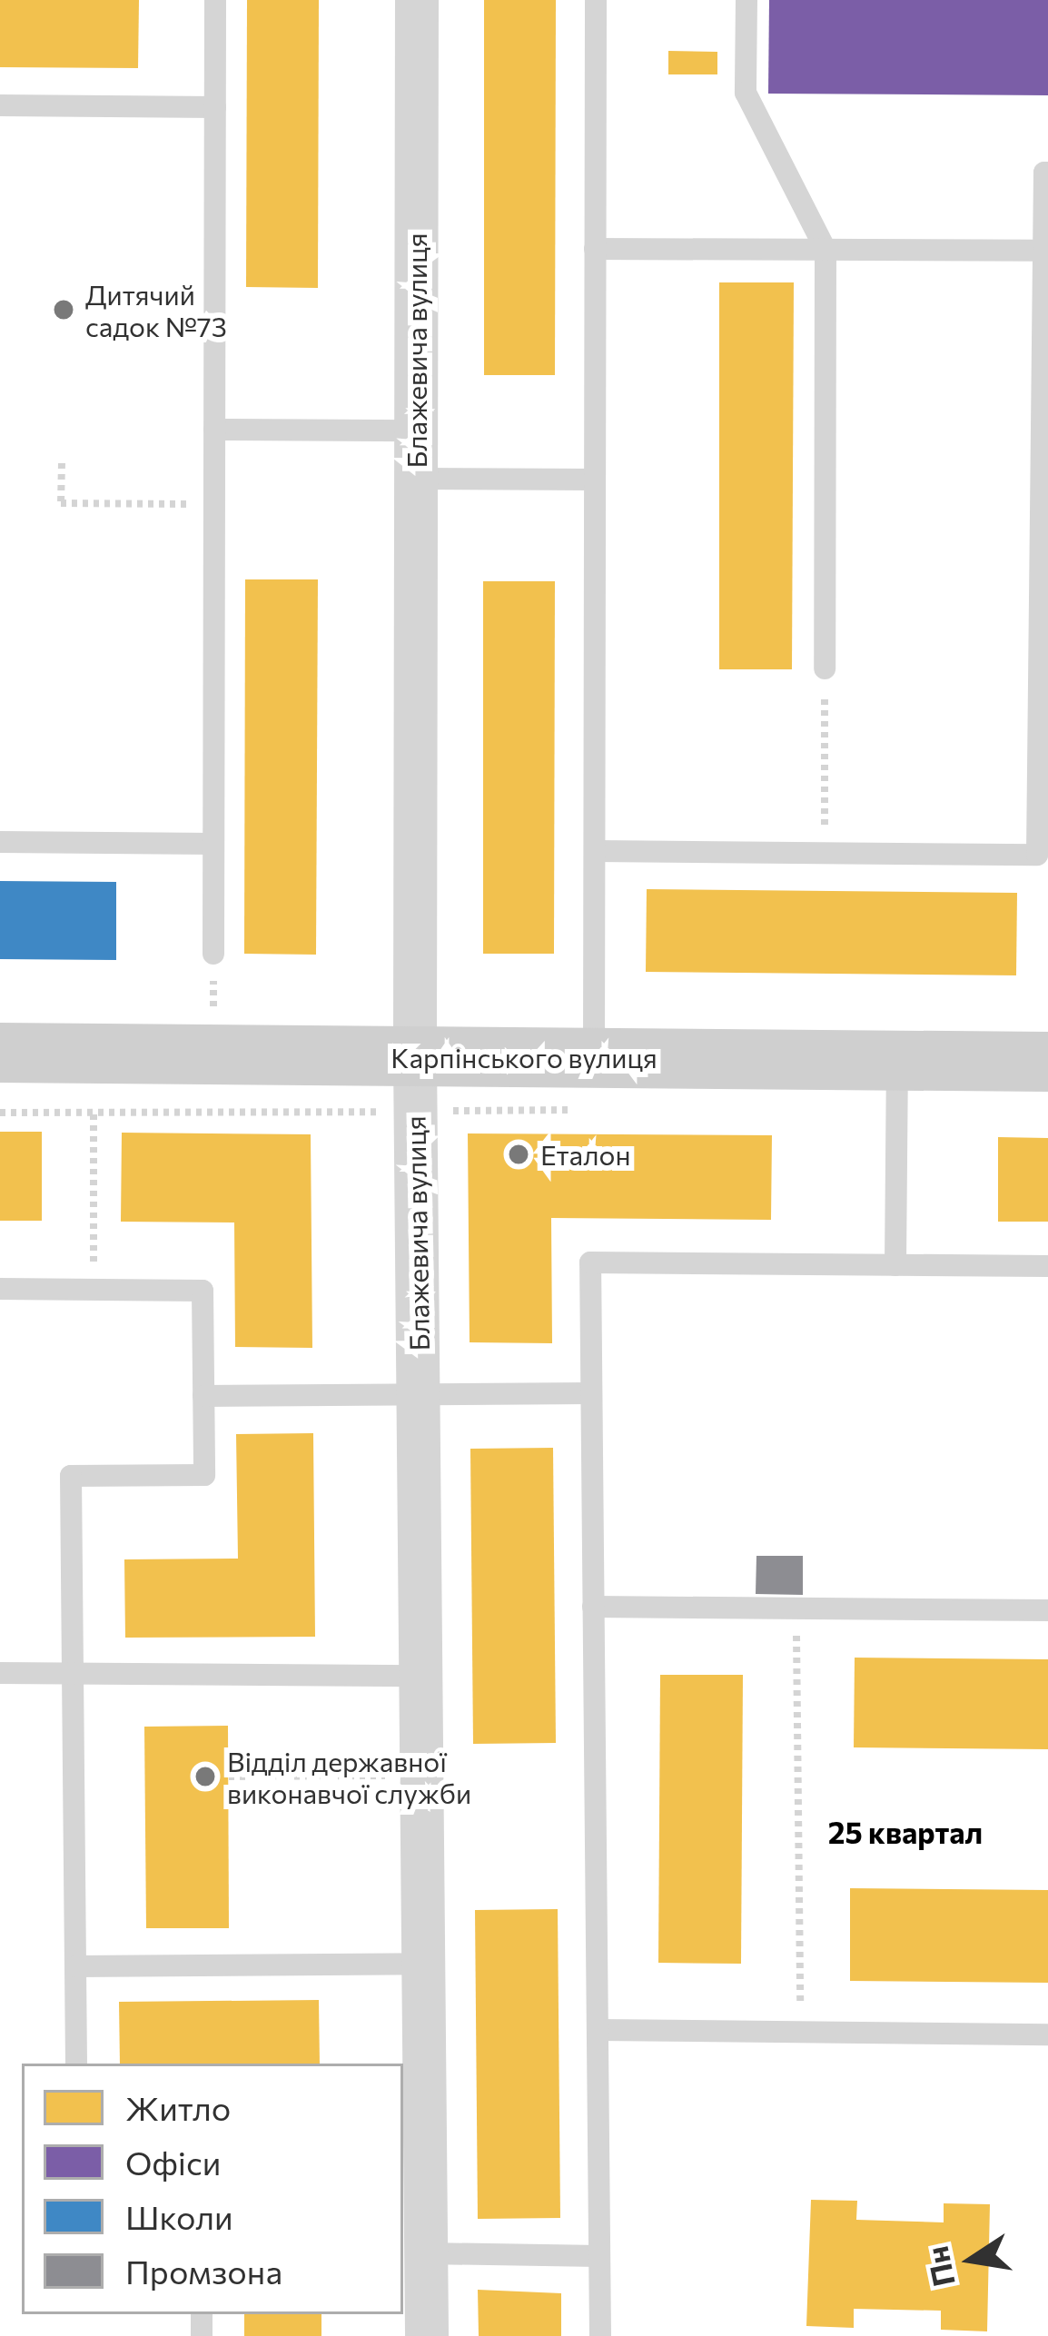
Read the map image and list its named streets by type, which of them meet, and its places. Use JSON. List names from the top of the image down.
{
  "streets": {
    "street": ["Блажевича вулиця", "Карпінського вулиця"]
  },
  "crossings": [
    ["Блажевича вулиця", "Карпінського вулиця"]
  ],
  "districts": ["25 квартал"],
  "places": ["Дитячий садок №73", "Еталон", "Відділ державної виконавчої служби"],
  "legend": [
    "Житло",
    "Офіси",
    "Школи",
    "Промзона"
  ],
  "north": "left"
}
